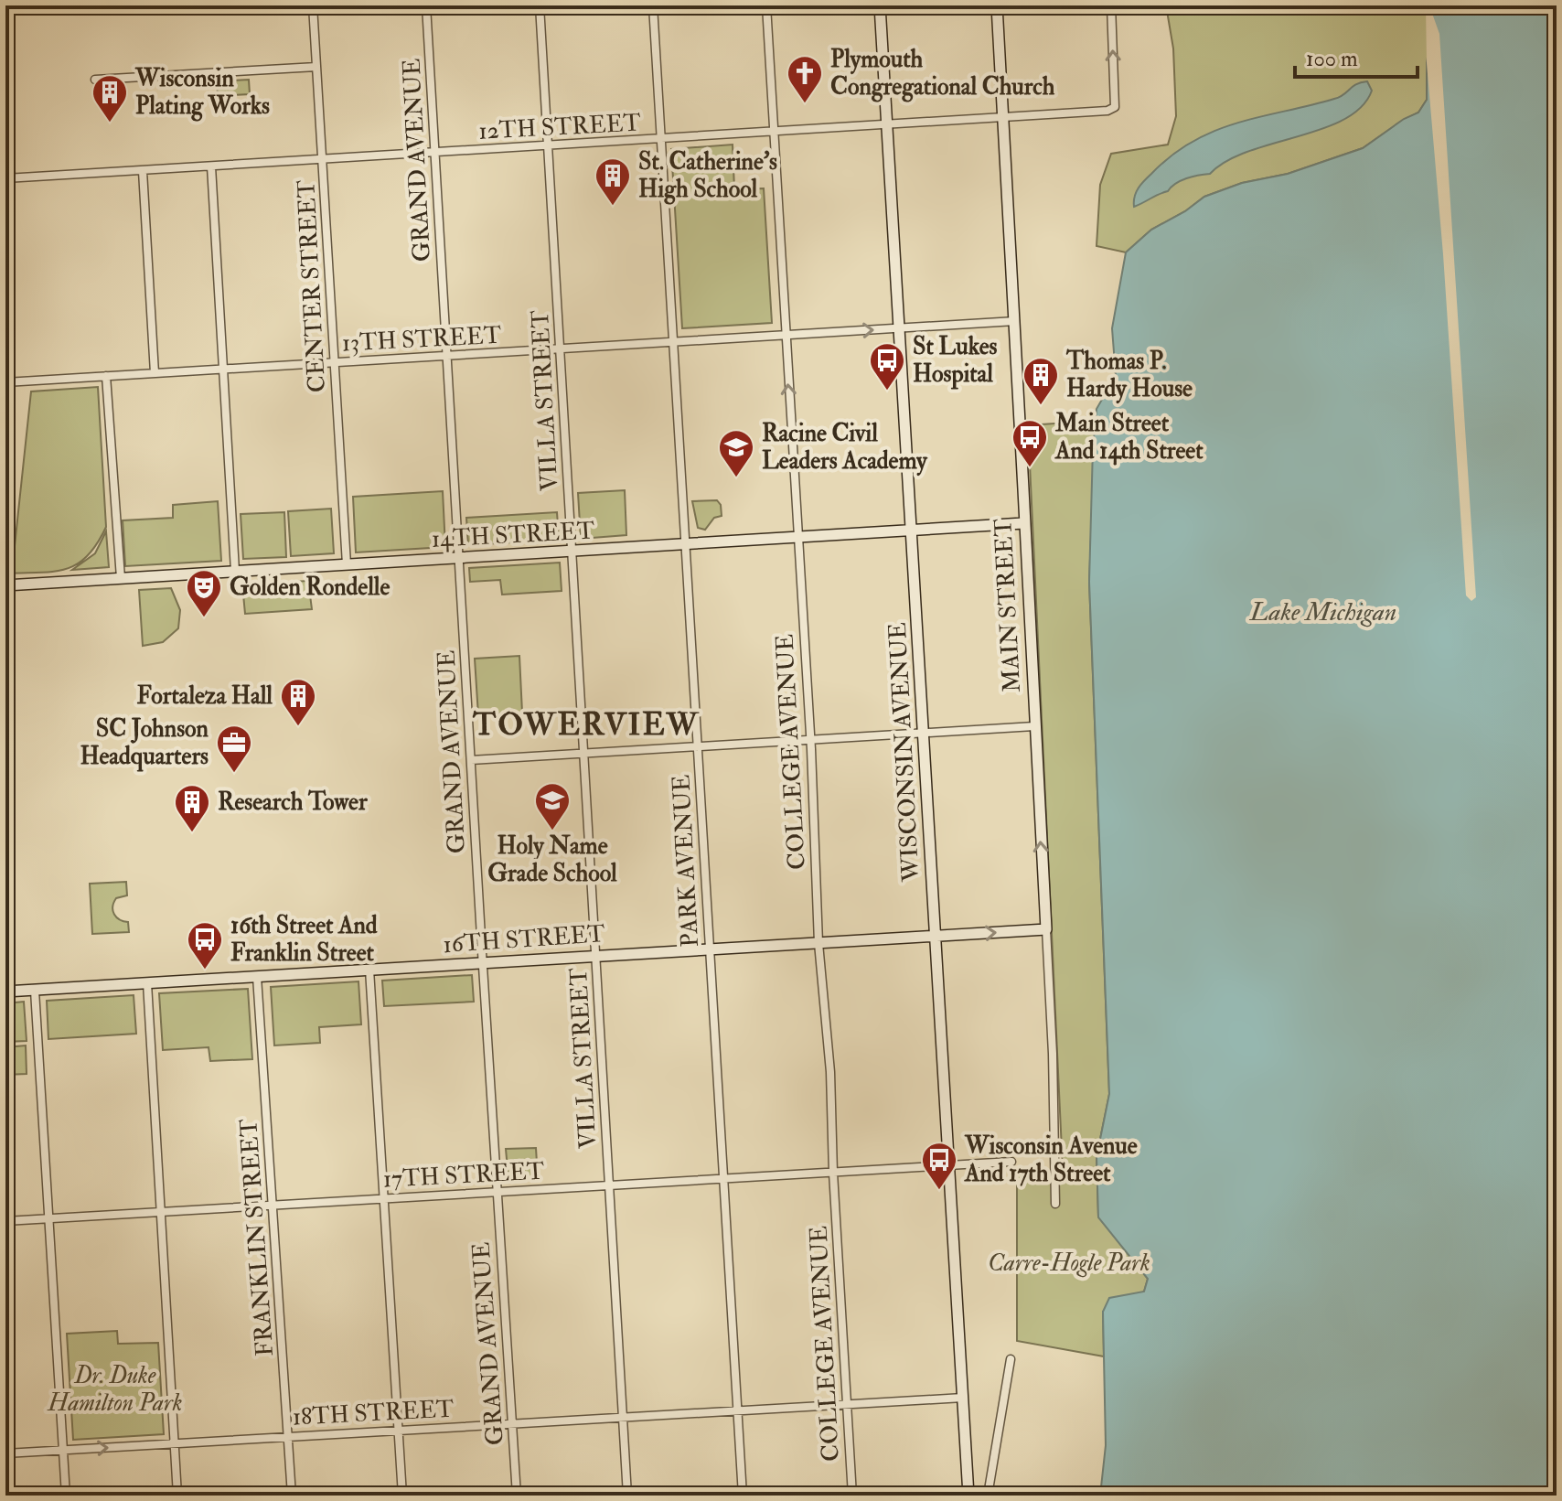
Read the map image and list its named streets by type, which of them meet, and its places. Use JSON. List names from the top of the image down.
{
  "streets": {
    "street": [
      "12TH STREET",
      "GRAND AVENUE",
      "CENTER STREET",
      "13TH STREET",
      "VILLA STREET",
      "14TH STREET",
      "MAIN STREET",
      "COLLEGE AVENUE",
      "WISCONSIN AVENUE",
      "PARK AVENUE",
      "16TH STREET",
      "17TH STREET",
      "FRANKLIN STREET",
      "18TH STREET"
    ]
  },
  "crossings": [
    ["12TH STREET", "GRAND AVENUE"],
    ["12TH STREET", "CENTER STREET"],
    ["12TH STREET", "VILLA STREET"],
    ["12TH STREET", "MAIN STREET"],
    ["12TH STREET", "COLLEGE AVENUE"],
    ["12TH STREET", "WISCONSIN AVENUE"],
    ["12TH STREET", "PARK AVENUE"],
    ["GRAND AVENUE", "13TH STREET"],
    ["GRAND AVENUE", "14TH STREET"],
    ["GRAND AVENUE", "16TH STREET"],
    ["GRAND AVENUE", "17TH STREET"],
    ["GRAND AVENUE", "18TH STREET"],
    ["CENTER STREET", "13TH STREET"],
    ["CENTER STREET", "14TH STREET"],
    ["13TH STREET", "VILLA STREET"],
    ["13TH STREET", "MAIN STREET"],
    ["13TH STREET", "COLLEGE AVENUE"],
    ["13TH STREET", "WISCONSIN AVENUE"],
    ["13TH STREET", "PARK AVENUE"],
    ["VILLA STREET", "14TH STREET"],
    ["VILLA STREET", "16TH STREET"],
    ["VILLA STREET", "17TH STREET"],
    ["VILLA STREET", "18TH STREET"],
    ["14TH STREET", "MAIN STREET"],
    ["14TH STREET", "COLLEGE AVENUE"],
    ["14TH STREET", "WISCONSIN AVENUE"],
    ["14TH STREET", "PARK AVENUE"],
    ["MAIN STREET", "16TH STREET"],
    ["COLLEGE AVENUE", "16TH STREET"],
    ["COLLEGE AVENUE", "17TH STREET"],
    ["COLLEGE AVENUE", "18TH STREET"],
    ["WISCONSIN AVENUE", "16TH STREET"],
    ["WISCONSIN AVENUE", "17TH STREET"],
    ["WISCONSIN AVENUE", "18TH STREET"],
    ["PARK AVENUE", "16TH STREET"],
    ["PARK AVENUE", "17TH STREET"],
    ["PARK AVENUE", "18TH STREET"],
    ["16TH STREET", "FRANKLIN STREET"],
    ["17TH STREET", "FRANKLIN STREET"],
    ["FRANKLIN STREET", "18TH STREET"]
  ],
  "districts": ["TOWERVIEW"],
  "water": ["Lake Michigan"],
  "parks": ["Carre-Hogle Park", "Dr. Duke Hamilton Park"],
  "places": {
    "church": ["Plymouth Congregational Church"],
    "building": [
      "Wisconsin Plating Works",
      "St. Catherine's High School",
      "Thomas P. Hardy House",
      "Fortaleza Hall",
      "Research Tower"
    ],
    "bus stop": [
      "St Lukes Hospital",
      "Main Street And 14th Street",
      "16th Street And Franklin Street",
      "Wisconsin Avenue And 17th Street"
    ],
    "school or university": ["Racine Civil Leaders Academy", "Holy Name Grade School"],
    "theatre": ["Golden Rondelle"],
    "office": ["SC Johnson Headquarters"]
  },
  "scale_bar": "100 m"
}
